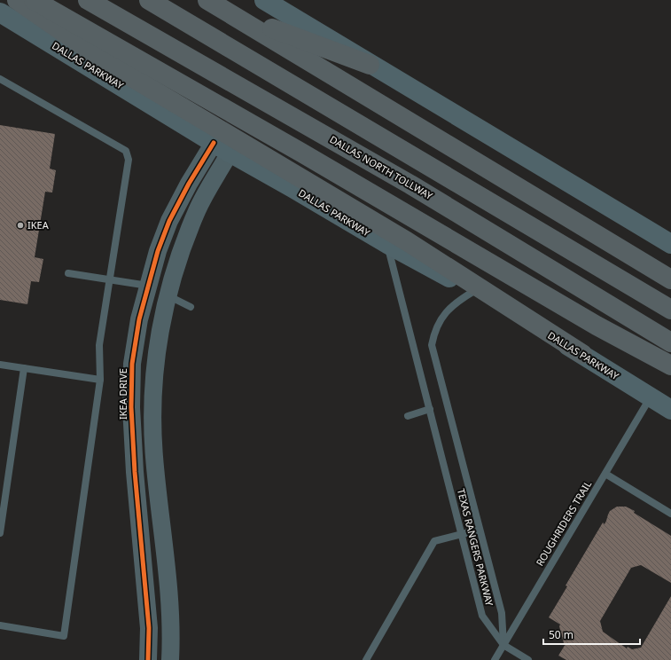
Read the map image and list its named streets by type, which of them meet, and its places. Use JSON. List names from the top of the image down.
{
  "streets": {
    "highway": ["DALLAS NORTH TOLLWAY"],
    "main road": ["DALLAS PARKWAY"],
    "street": ["IKEA DRIVE"],
    "lane": ["ROUGHRIDERS TRAIL", "TEXAS RANGERS PARKWAY"]
  },
  "crossings": [
    ["DALLAS PARKWAY", "IKEA DRIVE"],
    ["DALLAS PARKWAY", "ROUGHRIDERS TRAIL"],
    ["DALLAS PARKWAY", "TEXAS RANGERS PARKWAY"],
    ["ROUGHRIDERS TRAIL", "TEXAS RANGERS PARKWAY"]
  ],
  "places": ["IKEA"],
  "scale_bar": "50 m"
}
